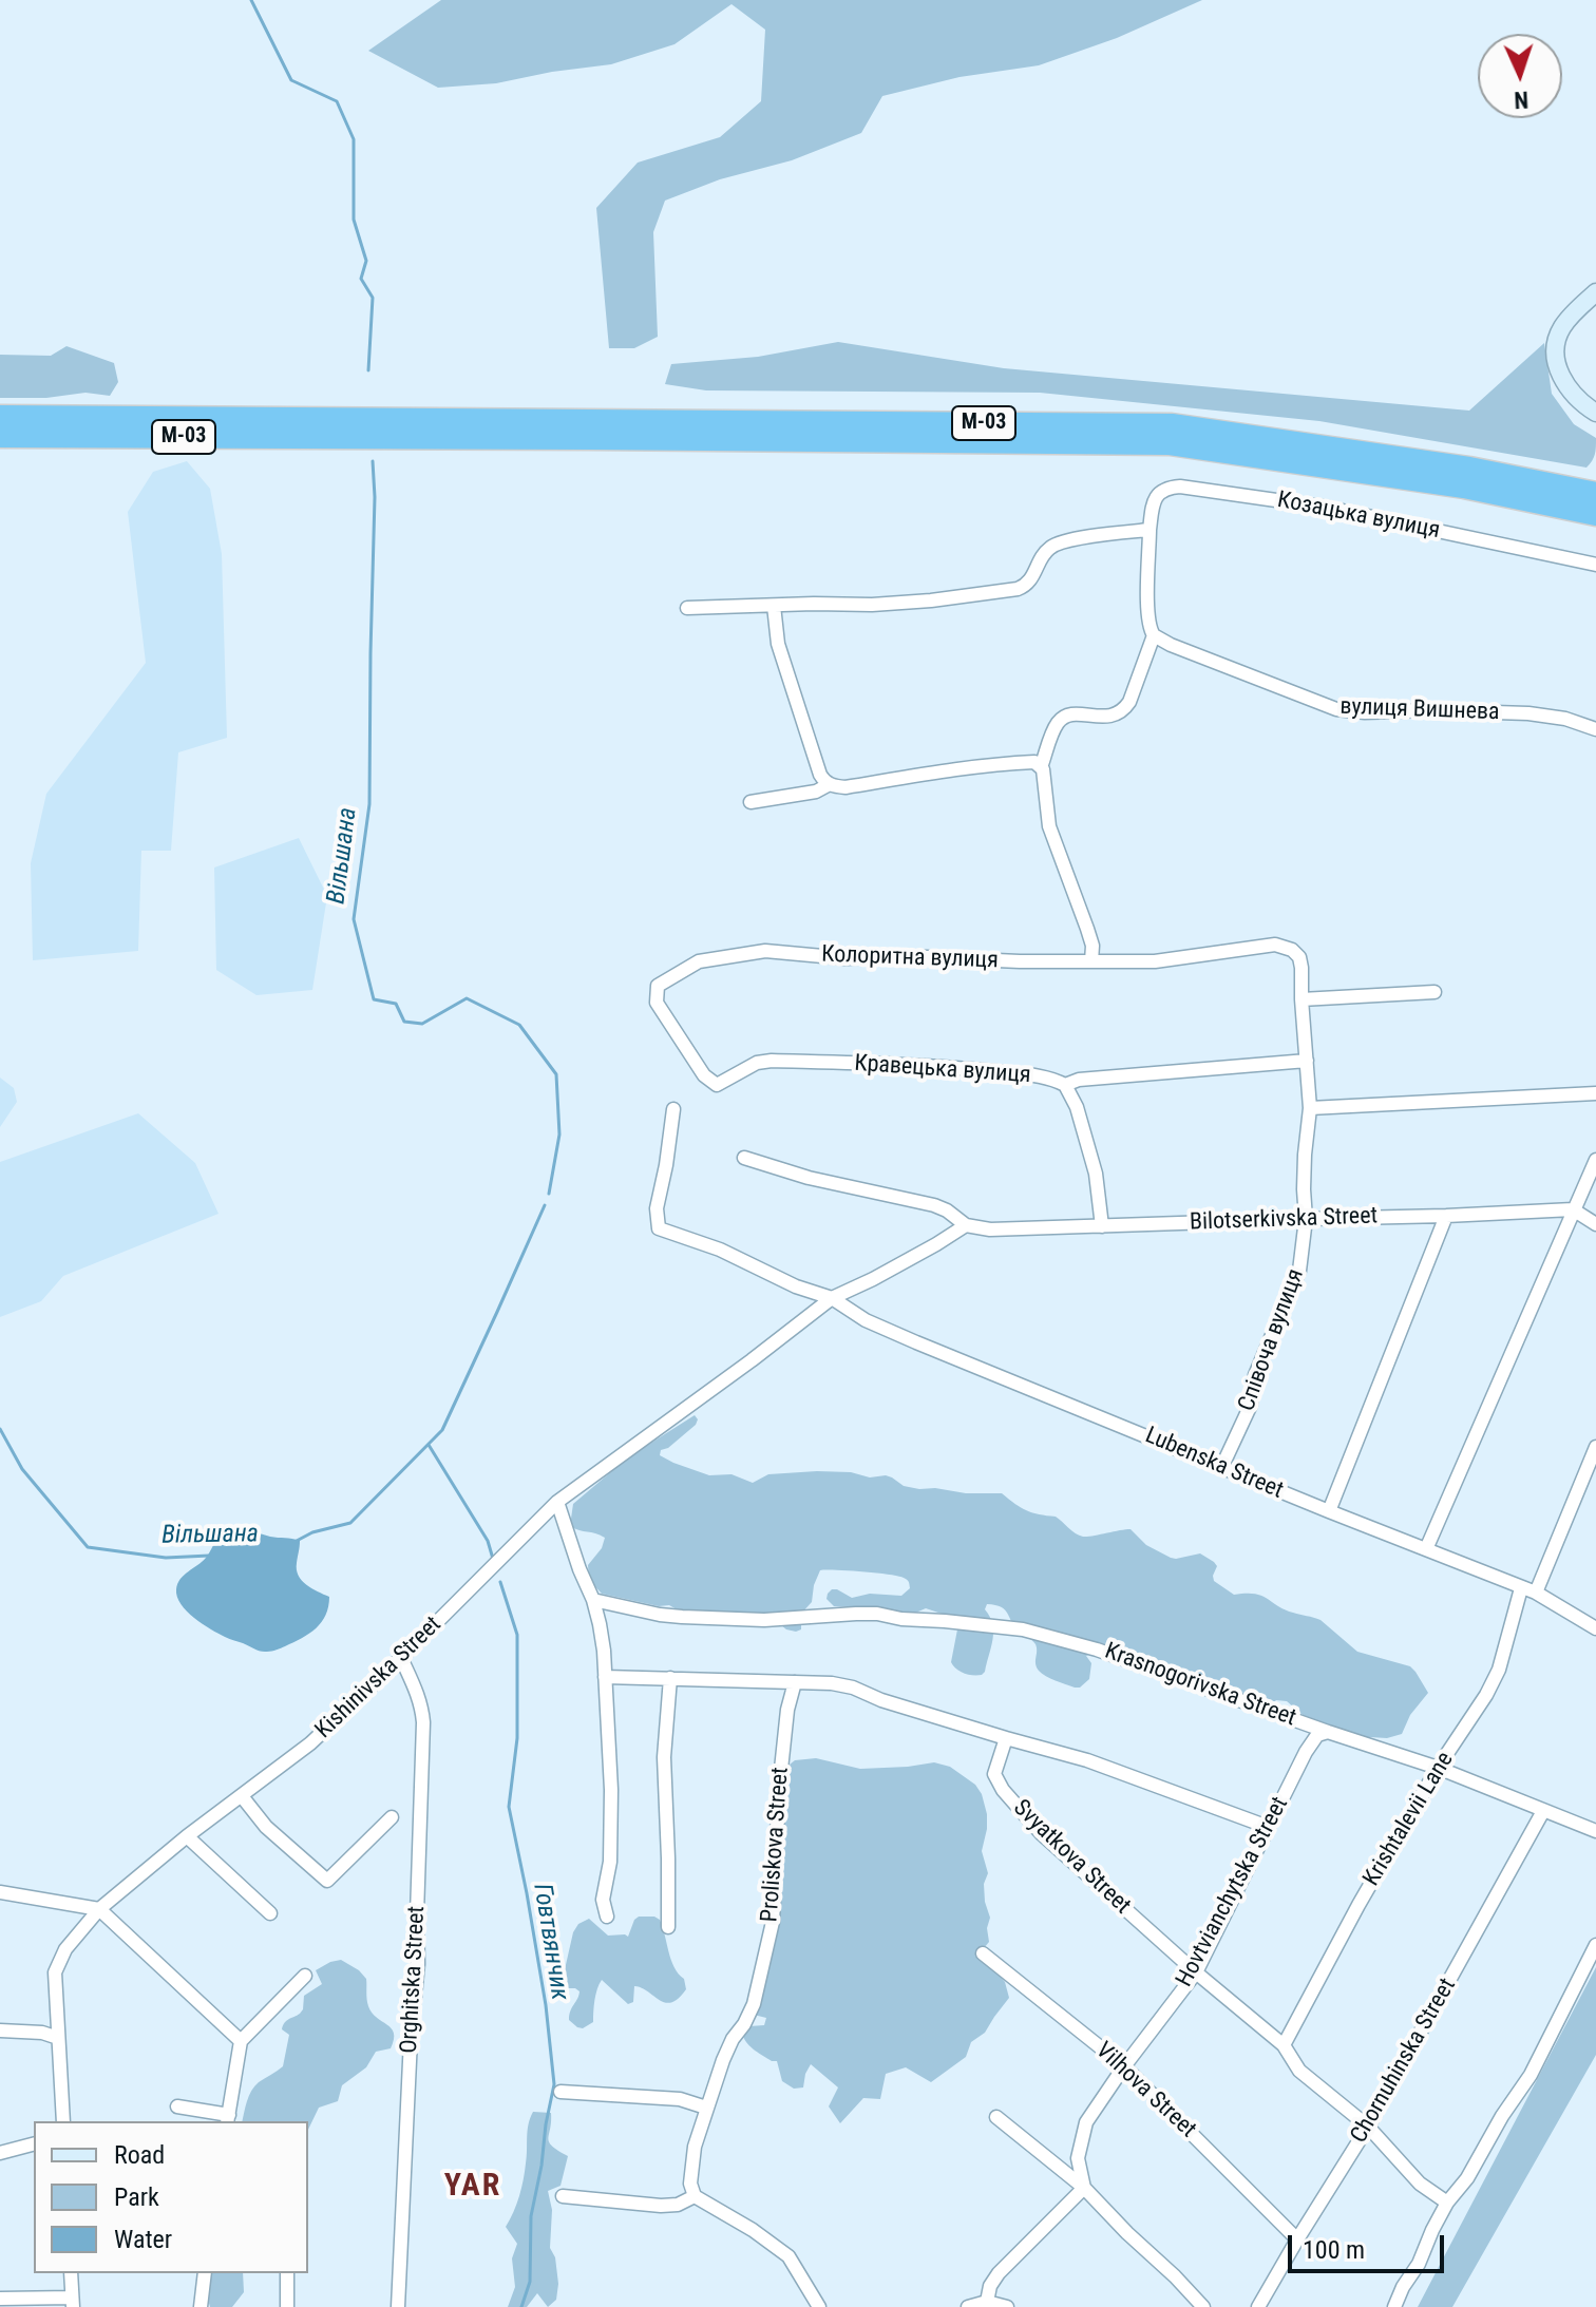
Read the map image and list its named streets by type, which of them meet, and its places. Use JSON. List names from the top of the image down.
{
  "streets": {
    "highway": ["М-03"],
    "street": [
      "Козацька вулиця",
      "вулиця Вишнева",
      "Колоритна вулиця",
      "Кравецька вулиця",
      "Bilotserkivska Street",
      "Співоча вулиця",
      "Lubenska Street",
      "Kishinivska Street",
      "Krasnogorivska Street",
      "Krishtalevii Lane",
      "Proliskova Street",
      "Svyatkova Street",
      "Hovtvianchytska Street",
      "Orghitska Street",
      "Chornuhinska Street",
      "Vilhova Street"
    ]
  },
  "crossings": [
    ["Козацька вулиця", "вулиця Вишнева"],
    ["Козацька вулиця", "Колоритна вулиця"],
    ["Колоритна вулиця", "Кравецька вулиця"],
    ["Колоритна вулиця", "Співоча вулиця"],
    ["Кравецька вулиця", "Співоча вулиця"],
    ["Bilotserkivska Street", "Співоча вулиця"],
    ["Bilotserkivska Street", "Kishinivska Street"],
    ["Співоча вулиця", "Lubenska Street"],
    ["Lubenska Street", "Kishinivska Street"],
    ["Lubenska Street", "Krishtalevii Lane"],
    ["Kishinivska Street", "Orghitska Street"],
    ["Krasnogorivska Street", "Krishtalevii Lane"],
    ["Krasnogorivska Street", "Hovtvianchytska Street"],
    ["Krasnogorivska Street", "Chornuhinska Street"],
    ["Krishtalevii Lane", "Svyatkova Street"],
    ["Svyatkova Street", "Hovtvianchytska Street"],
    ["Svyatkova Street", "Chornuhinska Street"],
    ["Hovtvianchytska Street", "Vilhova Street"],
    ["Chornuhinska Street", "Vilhova Street"]
  ],
  "districts": ["YAR"],
  "water": ["Вільшана", "Говтвянчик"],
  "legend": ["Road", "Park", "Water"],
  "scale_bar": "100 m",
  "north": "bottom"
}
